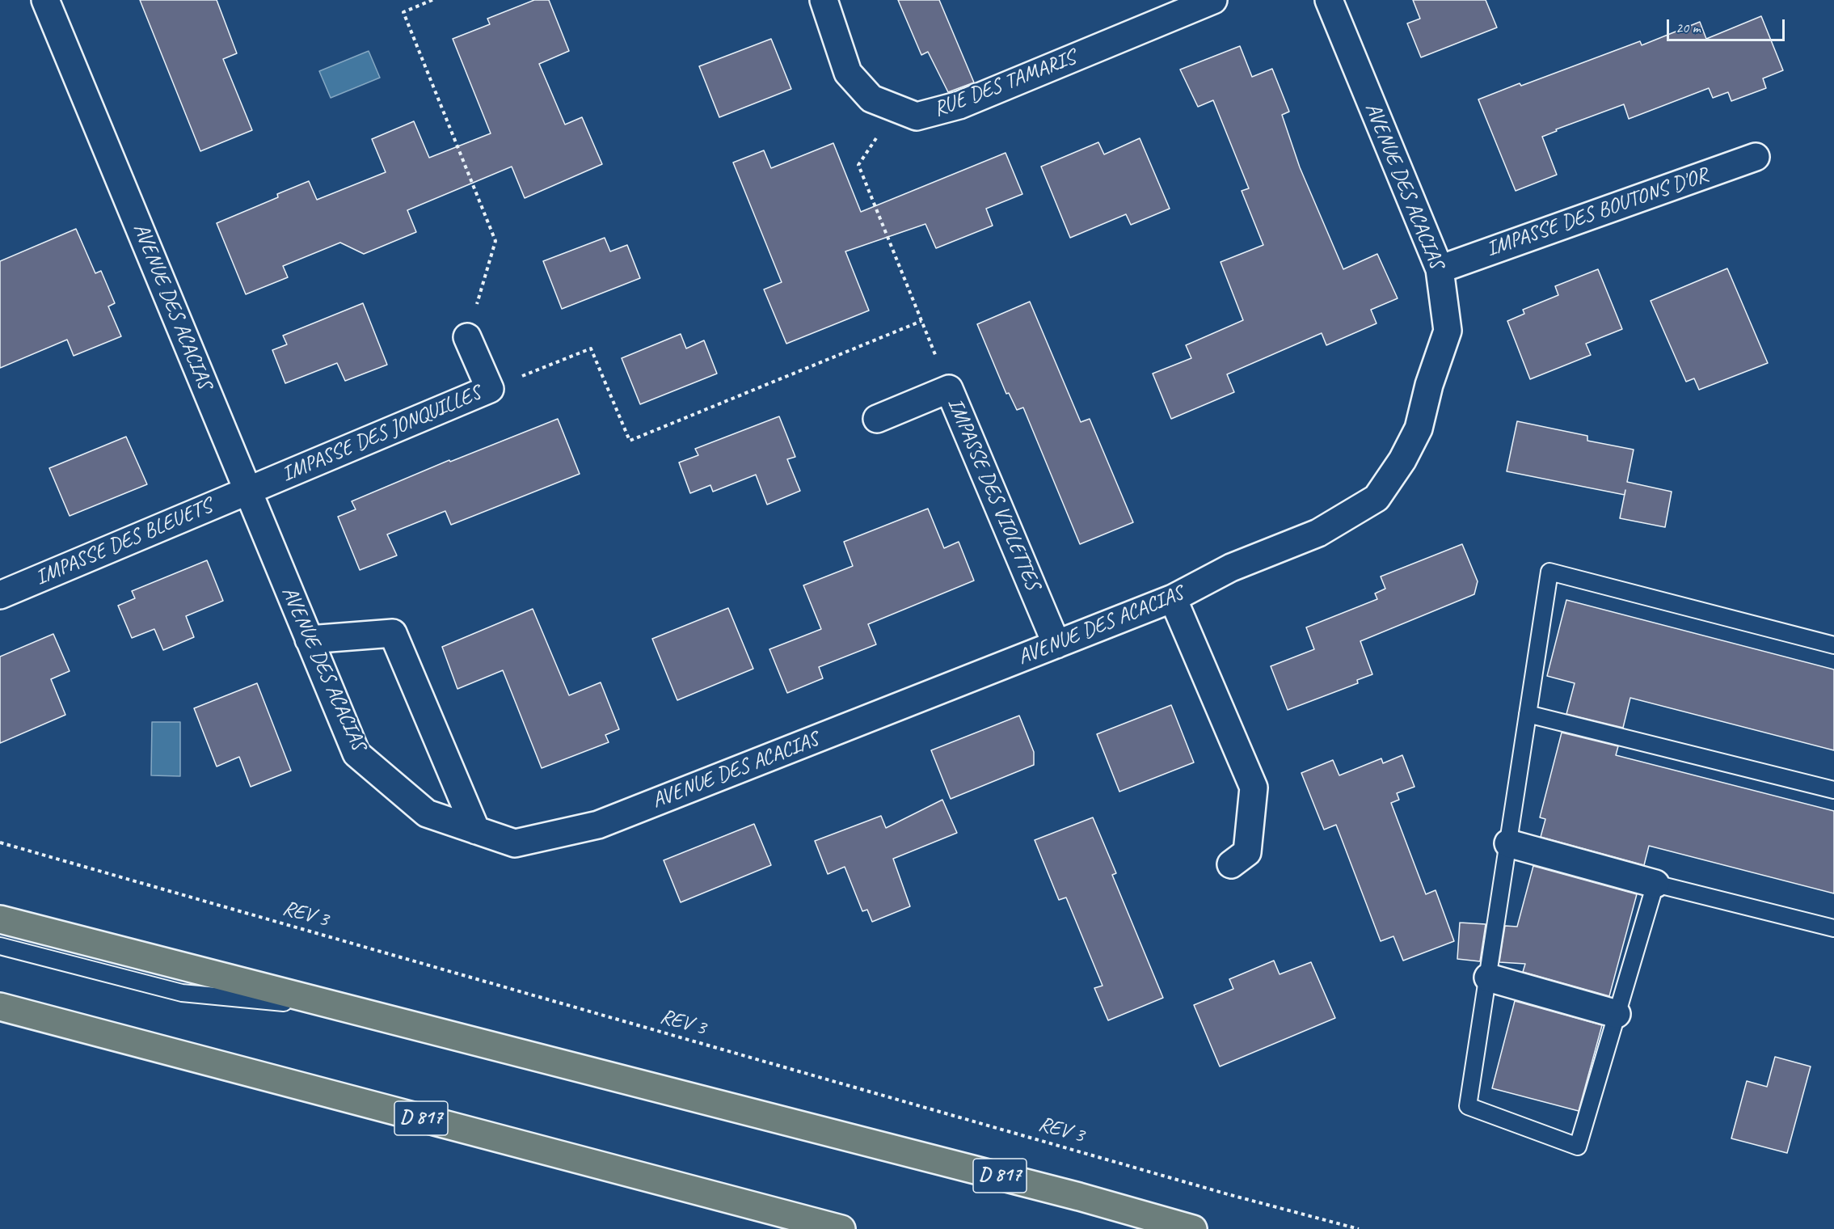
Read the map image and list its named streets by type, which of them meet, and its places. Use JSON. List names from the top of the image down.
{
  "streets": {
    "main road": ["D 817"],
    "street": [
      "RUE DES TAMARIS",
      "AVENUE DES ACACIAS",
      "IMPASSE DES BOUTONS D'OR",
      "IMPASSE DES JONQUILLES",
      "IMPASSE DES VIOLETTES",
      "IMPASSE DES BLEUETS"
    ],
    "path": ["REV 3"]
  },
  "crossings": [
    ["AVENUE DES ACACIAS", "IMPASSE DES BOUTONS D'OR"],
    ["AVENUE DES ACACIAS", "IMPASSE DES JONQUILLES"],
    ["AVENUE DES ACACIAS", "IMPASSE DES VIOLETTES"],
    ["AVENUE DES ACACIAS", "IMPASSE DES BLEUETS"],
    ["IMPASSE DES JONQUILLES", "IMPASSE DES BLEUETS"]
  ],
  "scale_bar": "20 m"
}
